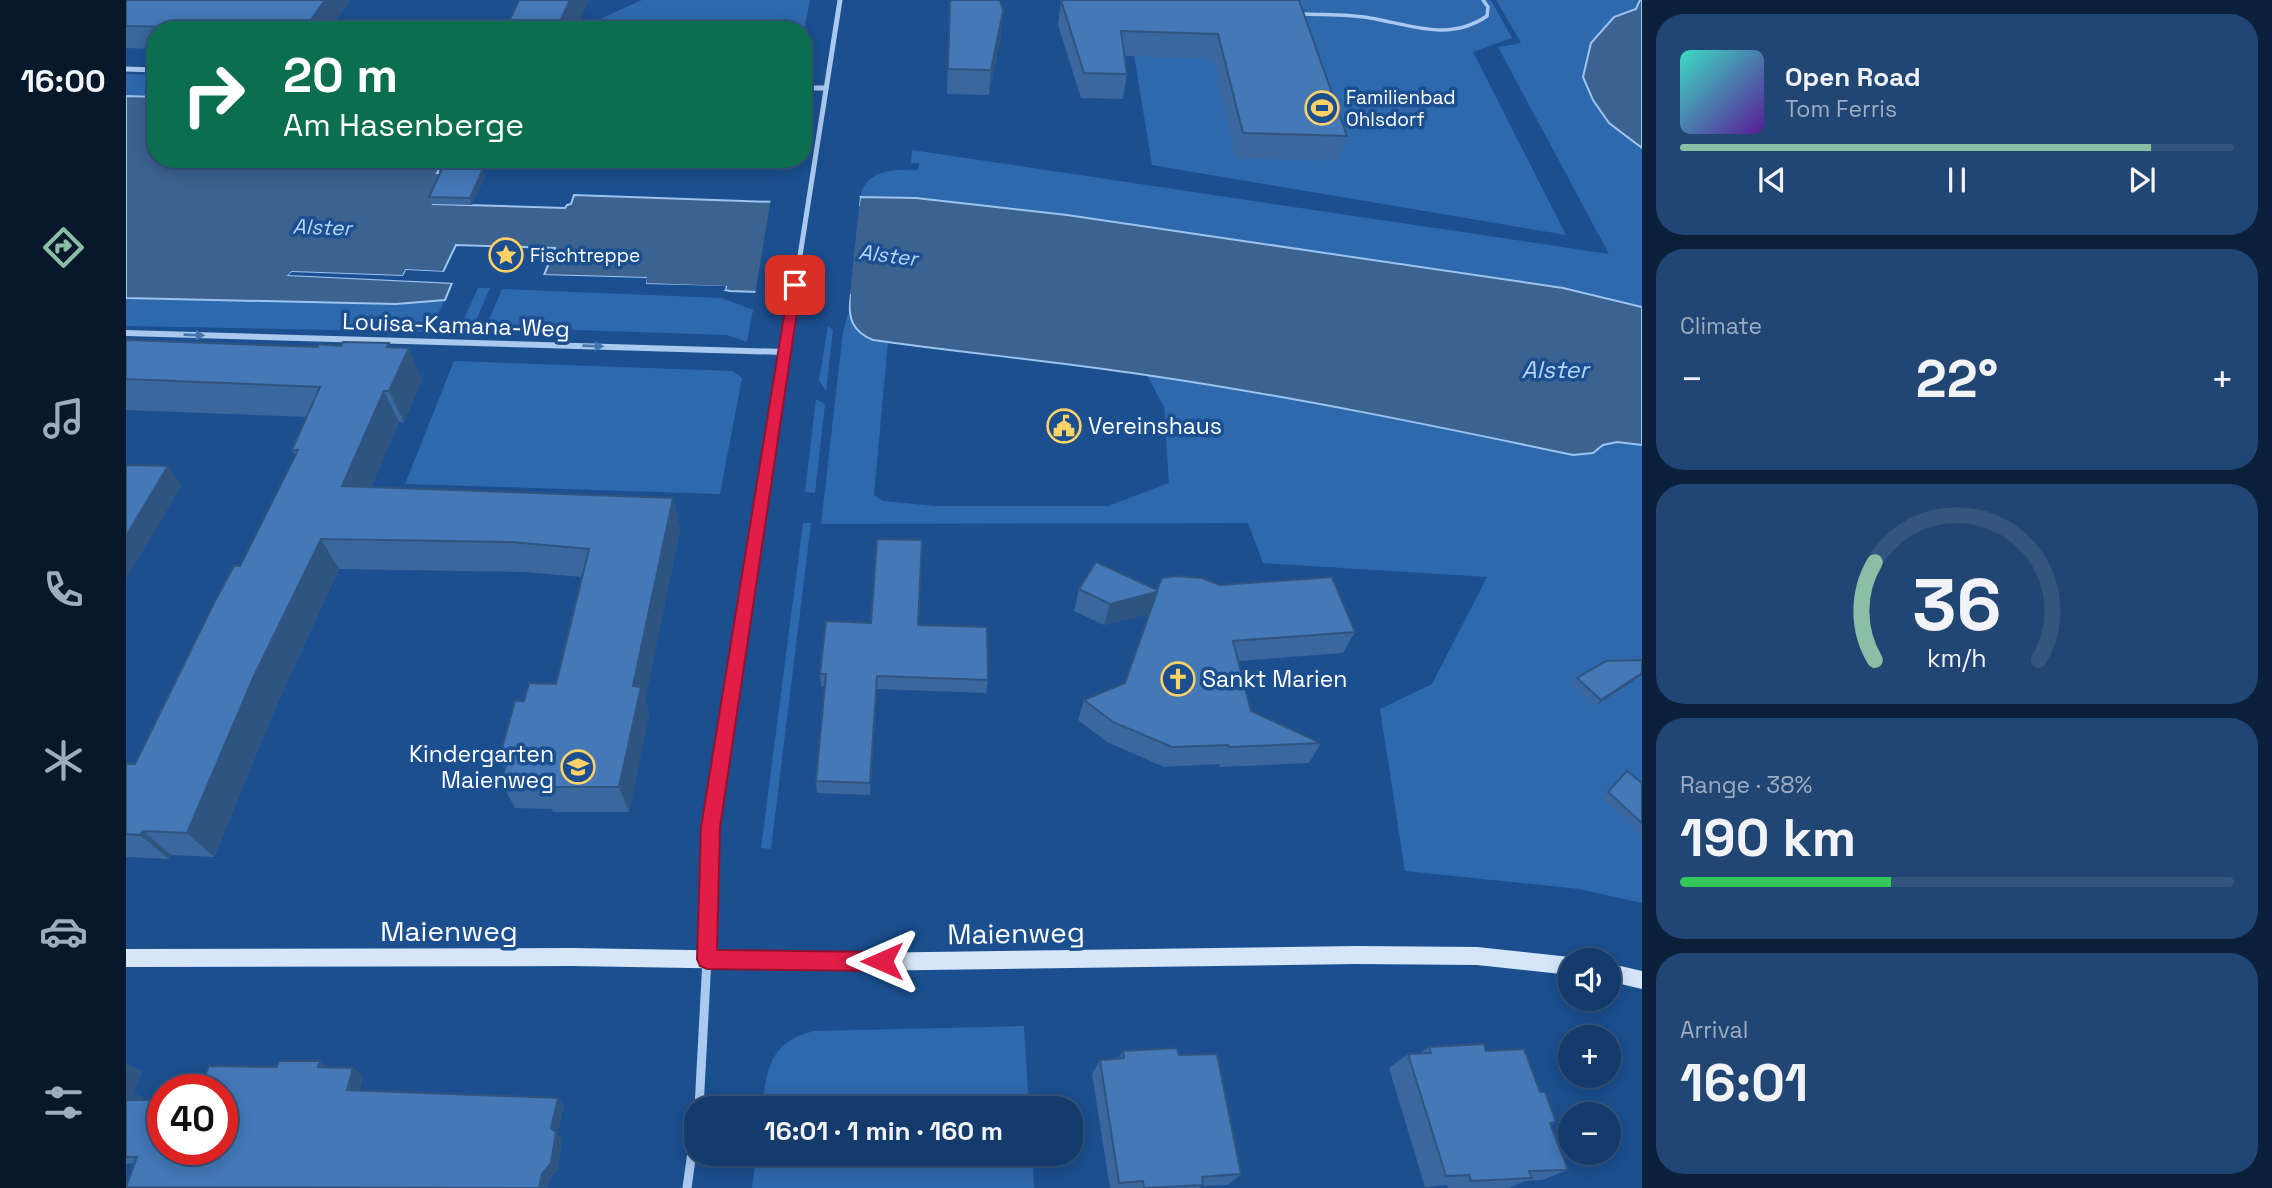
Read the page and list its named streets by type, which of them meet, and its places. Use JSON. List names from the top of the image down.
{
  "streets": {
    "street": ["Louisa-Kamana-Weg", "Maienweg"]
  },
  "one_way": ["Louisa-Kamana-Weg"],
  "water": ["Alster"],
  "places": {
    "sports": ["Familienbad Ohlsdorf"],
    "place": ["Fischtreppe"],
    "public building": ["Vereinshaus"],
    "church": ["Sankt Marien"],
    "school or university": ["Kindergarten Maienweg"]
  },
  "page": {
    "tabs": "16:00",
    "turn": ["20 m", "Am Hasenberge"],
    "song": ["Open Road", "Tom Ferris"],
    "tile": [
      "Climate",
      ["Range · 38%", "190 km"],
      ["Arrival", "16:01"]
    ],
    "heat": ["−", "22°", "+"],
    "map_buttons": ["+", "−"],
    "limit": "40",
    "trip": "16:01 · 1 min · 160 m",
    "gauge": ["36", "km/h"]
  }
}
